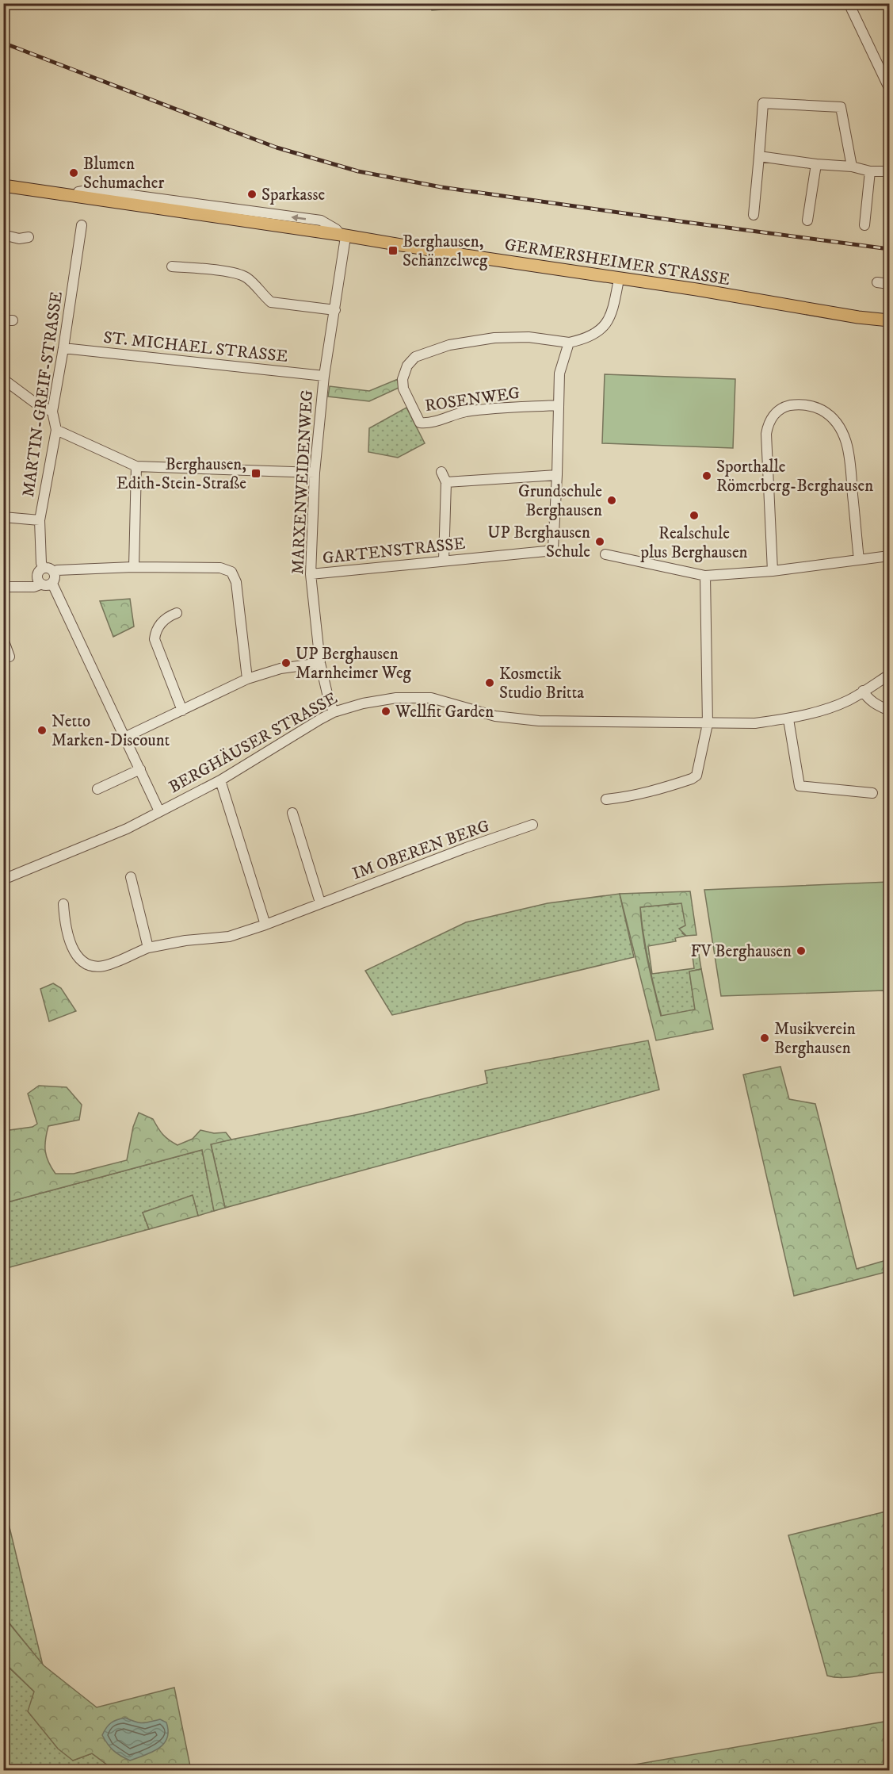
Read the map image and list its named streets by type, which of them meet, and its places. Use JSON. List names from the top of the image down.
{
  "streets": {
    "main road": ["GERMERSHEIMER STRASSE"],
    "street": [
      "ST. MICHAEL STRASSE",
      "MARTIN-GREIF-STRASSE",
      "ROSENWEG",
      "MARXENWEIDENWEG",
      "GARTENSTRASSE",
      "BERGHÄUSER STRASSE",
      "IM OBEREN BERG"
    ]
  },
  "crossings": [
    ["GERMERSHEIMER STRASSE", "MARXENWEIDENWEG"],
    ["ST. MICHAEL STRASSE", "MARTIN-GREIF-STRASSE"],
    ["ST. MICHAEL STRASSE", "MARXENWEIDENWEG"],
    ["ROSENWEG", "GARTENSTRASSE"],
    ["MARXENWEIDENWEG", "GARTENSTRASSE"],
    ["MARXENWEIDENWEG", "BERGHÄUSER STRASSE"]
  ],
  "places": {
    "other": [
      "Blumen Schumacher",
      "Sparkasse",
      "Sporthalle Römerberg-Berghausen",
      "Grundschule Berghausen",
      "Realschule plus Berghausen",
      "UP Berghausen Schule",
      "UP Berghausen Marnheimer Weg",
      "Kosmetik Studio Britta",
      "Wellfit Garden",
      "Netto Marken-Discount",
      "FV Berghausen",
      "Musikverein Berghausen"
    ],
    "transit": ["Berghausen, Schänzelweg", "Berghausen, Edith-Stein-Straße"]
  }
}
